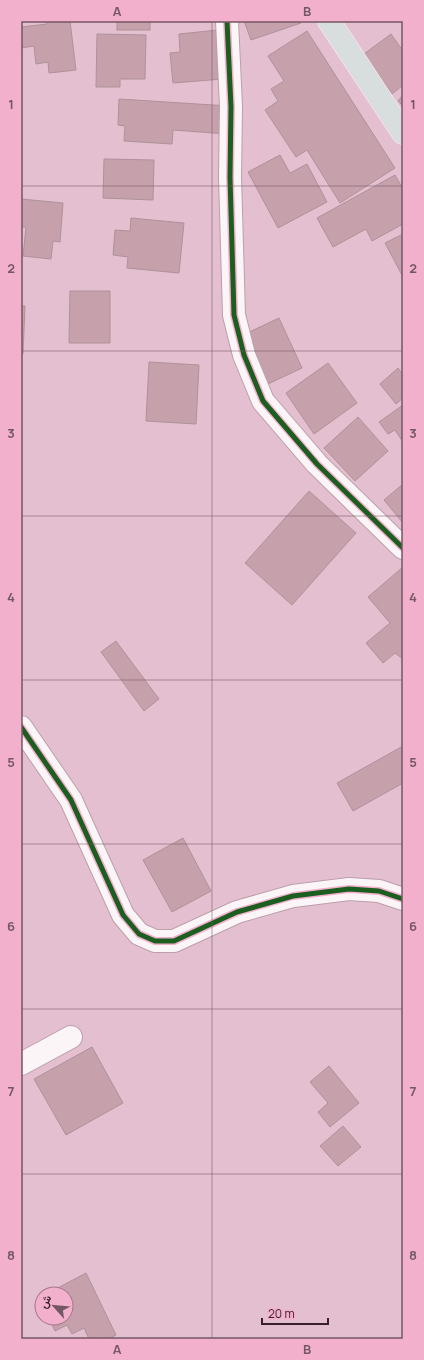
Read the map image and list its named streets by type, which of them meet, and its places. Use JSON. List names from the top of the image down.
{
  "scale_bar": "20 m",
  "north": "top left",
  "grid": {
    "columns": ["A", "B"],
    "rows": [
      "1",
      "2",
      "3",
      "4",
      "5",
      "6",
      "7",
      "8"
    ]
  }
}
